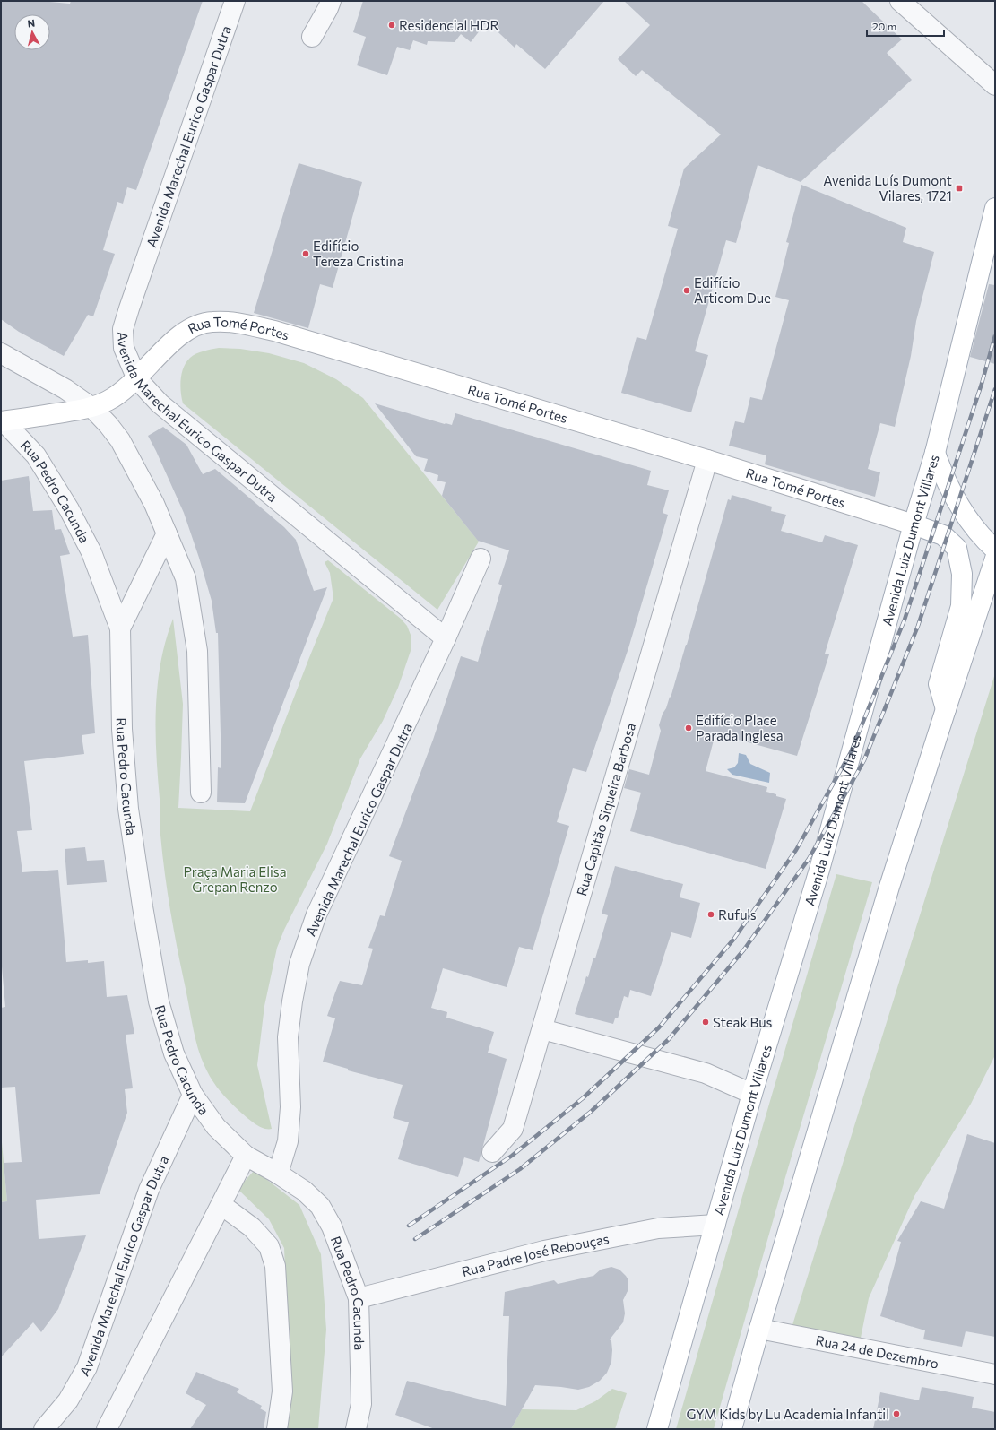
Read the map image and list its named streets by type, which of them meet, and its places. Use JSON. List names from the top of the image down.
{
  "streets": {
    "main road": ["Rua Tomé Portes", "Avenida Luiz Dumont Villares"],
    "street": [
      "Avenida Marechal Eurico Gaspar Dutra",
      "Rua Pedro Cacunda",
      "Rua Capitão Siqueira Barbosa",
      "Rua Padre José Rebouças",
      "Rua 24 de Dezembro"
    ]
  },
  "crossings": [
    ["Avenida Marechal Eurico Gaspar Dutra", "Rua Tomé Portes"],
    ["Avenida Marechal Eurico Gaspar Dutra", "Rua Pedro Cacunda"],
    ["Rua Tomé Portes", "Rua Pedro Cacunda"],
    ["Rua Tomé Portes", "Avenida Luiz Dumont Villares"],
    ["Rua Tomé Portes", "Rua Capitão Siqueira Barbosa"],
    ["Rua Pedro Cacunda", "Rua Padre José Rebouças"],
    ["Avenida Luiz Dumont Villares", "Rua Padre José Rebouças"]
  ],
  "parks": ["Praça Maria Elisa Grepan Renzo"],
  "places": {
    "other": [
      "Residencial HDR",
      "Edifício Tereza Cristina",
      "Edifício Articom Due",
      "Edifício Place Parada Inglesa",
      "Rufu's",
      "Steak Bus",
      "GYM Kids by Lu Academia Infantil"
    ],
    "transit": ["Avenida Luís Dumont Vilares, 1721"]
  },
  "scale_bar": "20 m",
  "north": "top"
}
